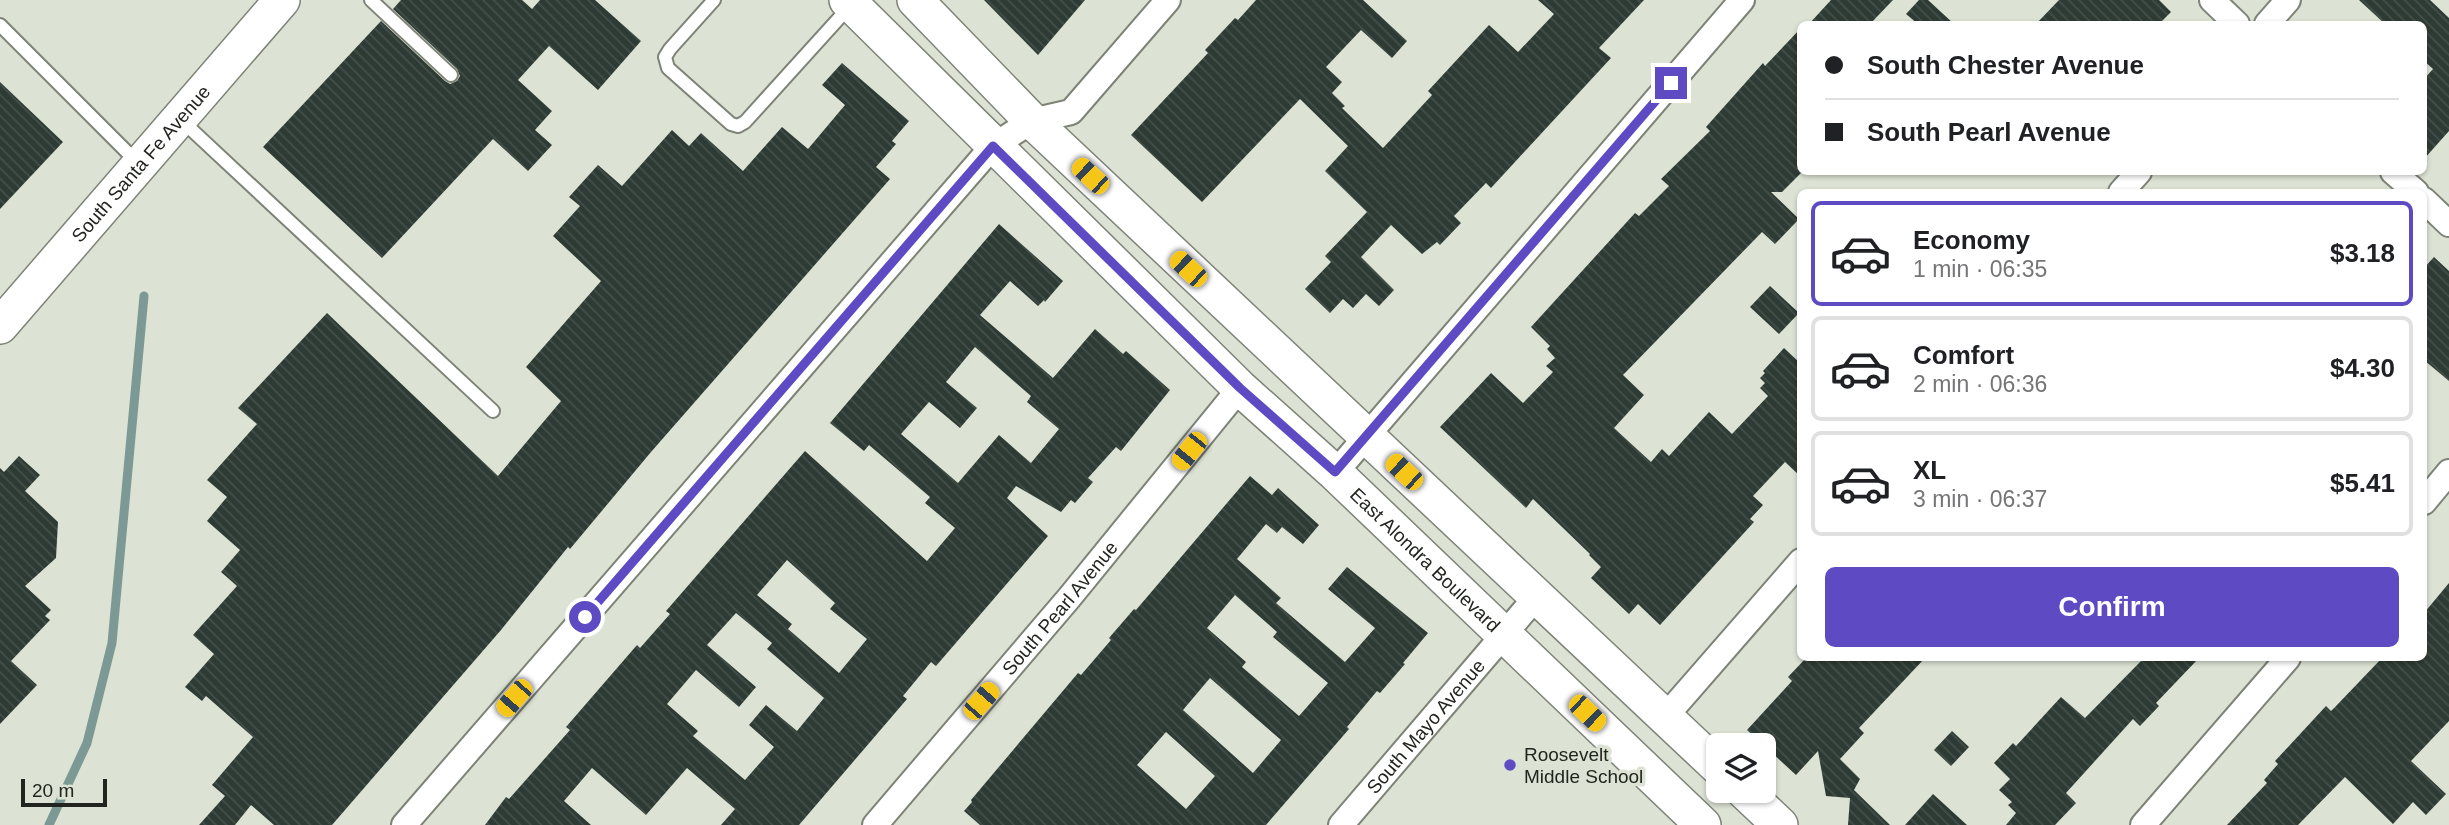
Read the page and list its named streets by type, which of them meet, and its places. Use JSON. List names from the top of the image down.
{
  "streets": {
    "main road": ["South Santa Fe Avenue", "East Alondra Boulevard"],
    "street": ["South Pearl Avenue", "South Mayo Avenue"]
  },
  "crossings": [
    ["East Alondra Boulevard", "South Pearl Avenue"],
    ["East Alondra Boulevard", "South Mayo Avenue"]
  ],
  "places": ["Roosevelt Middle School"],
  "scale_bar": "20 m",
  "page": {
    "banner": ["South Chester Avenue", "South Pearl Avenue"],
    "list": [
      {
        "name": "Economy",
        "note": "1 min · 06:35",
        "value": "$3.18"
      },
      {
        "name": "Comfort",
        "note": "2 min · 06:36",
        "value": "$4.30"
      },
      {
        "name": "XL",
        "note": "3 min · 06:37",
        "value": "$5.41"
      }
    ],
    "buttons": "Confirm",
    "scale": "20 m"
  }
}
